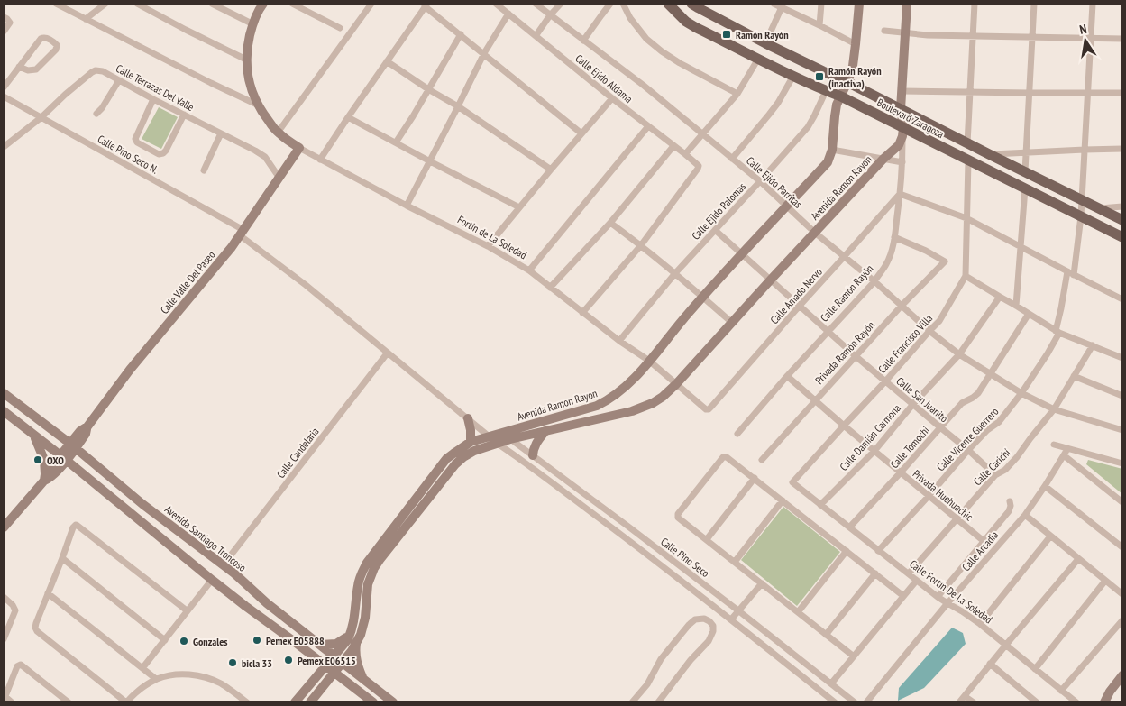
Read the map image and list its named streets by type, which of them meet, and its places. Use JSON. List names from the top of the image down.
{
  "streets": {
    "main road": [
      "Boulevard Zaragoza",
      "Avenida Ramon Rayon",
      "Fortin de La Soledad",
      "Calle Valle Del Paseo",
      "Calle Ramón Rayón",
      "Avenida Santiago Troncoso"
    ],
    "street": [
      "Calle Ejido Aldama",
      "Calle Terrazas Del Valle",
      "Calle Pino Seco N.",
      "Calle Ejido Parritas",
      "Calle Ejido Palomas",
      "Calle Amado Nervo",
      "Calle Francisco Villa",
      "Privada Ramón Rayón",
      "Calle San Juanito",
      "Calle Damián Carmona",
      "Calle Vicente Guerrero",
      "Calle Tomochi",
      "Calle Candelaria",
      "Calle Carichí",
      "Privada Huehuachic",
      "Calle Arcadia",
      "Calle Pino Seco",
      "Calle Fortín De La Soledad"
    ]
  },
  "crossings": [
    ["Calle Terrazas Del Valle", "Calle Pino Seco N."],
    ["Calle Terrazas Del Valle", "Calle Valle Del Paseo"],
    ["Boulevard Zaragoza", "Avenida Ramon Rayon"],
    ["Boulevard Zaragoza", "Calle Ejido Palomas"],
    ["Boulevard Zaragoza", "Calle Ramón Rayón"],
    ["Boulevard Zaragoza", "Calle Francisco Villa"],
    ["Boulevard Zaragoza", "Calle Vicente Guerrero"],
    ["Calle Pino Seco N.", "Calle Valle Del Paseo"],
    ["Calle Pino Seco N.", "Calle Candelaria"],
    ["Calle Pino Seco N.", "Calle Pino Seco"],
    ["Calle Ejido Parritas", "Avenida Ramon Rayon"],
    ["Calle Ejido Parritas", "Calle Ejido Palomas"],
    ["Calle Ejido Parritas", "Calle Ramón Rayón"],
    ["Calle Ejido Parritas", "Calle Amado Nervo"],
    ["Calle Ejido Parritas", "Calle Francisco Villa"],
    ["Calle Ejido Parritas", "Privada Ramón Rayón"],
    ["Calle Ejido Parritas", "Calle Damián Carmona"],
    ["Calle Ejido Parritas", "Calle Vicente Guerrero"],
    ["Calle Ejido Parritas", "Calle Tomochi"],
    ["Calle Ejido Parritas", "Calle Carichí"],
    ["Avenida Ramon Rayon", "Fortin de La Soledad"],
    ["Avenida Ramon Rayon", "Calle San Juanito"],
    ["Avenida Ramon Rayon", "Avenida Santiago Troncoso"],
    ["Avenida Ramon Rayon", "Calle Pino Seco"],
    ["Calle Ejido Palomas", "Fortin de La Soledad"],
    ["Calle Ejido Palomas", "Calle San Juanito"],
    ["Fortin de La Soledad", "Calle Valle Del Paseo"],
    ["Fortin de La Soledad", "Calle Amado Nervo"],
    ["Calle Valle Del Paseo", "Avenida Santiago Troncoso"],
    ["Calle Ramón Rayón", "Calle Amado Nervo"],
    ["Calle Ramón Rayón", "Privada Ramón Rayón"],
    ["Calle Ramón Rayón", "Calle San Juanito"],
    ["Calle Ramón Rayón", "Privada Huehuachic"],
    ["Calle Amado Nervo", "Calle San Juanito"],
    ["Calle Francisco Villa", "Calle San Juanito"],
    ["Calle Francisco Villa", "Privada Huehuachic"],
    ["Calle Francisco Villa", "Calle Fortín De La Soledad"],
    ["Privada Ramón Rayón", "Calle San Juanito"],
    ["Privada Ramón Rayón", "Privada Huehuachic"],
    ["Calle San Juanito", "Calle Damián Carmona"],
    ["Calle San Juanito", "Calle Vicente Guerrero"],
    ["Calle San Juanito", "Calle Tomochi"],
    ["Calle San Juanito", "Calle Carichí"],
    ["Calle Damián Carmona", "Privada Huehuachic"],
    ["Calle Damián Carmona", "Calle Fortín De La Soledad"],
    ["Calle Vicente Guerrero", "Privada Huehuachic"],
    ["Calle Vicente Guerrero", "Calle Fortín De La Soledad"],
    ["Calle Tomochi", "Privada Huehuachic"],
    ["Calle Tomochi", "Calle Fortín De La Soledad"],
    ["Calle Candelaria", "Avenida Santiago Troncoso"],
    ["Calle Candelaria", "Calle Pino Seco"],
    ["Calle Carichí", "Privada Huehuachic"],
    ["Calle Carichí", "Calle Fortín De La Soledad"],
    ["Calle Arcadia", "Calle Fortín De La Soledad"]
  ],
  "places": {
    "transit": ["Ramón Rayón", "Ramón Rayón (inactiva)"],
    "other": [
      "OXO",
      "Pemex E05888",
      "Gonzales",
      "Pemex E06515",
      "bicla 33"
    ]
  },
  "north": "top"
}
